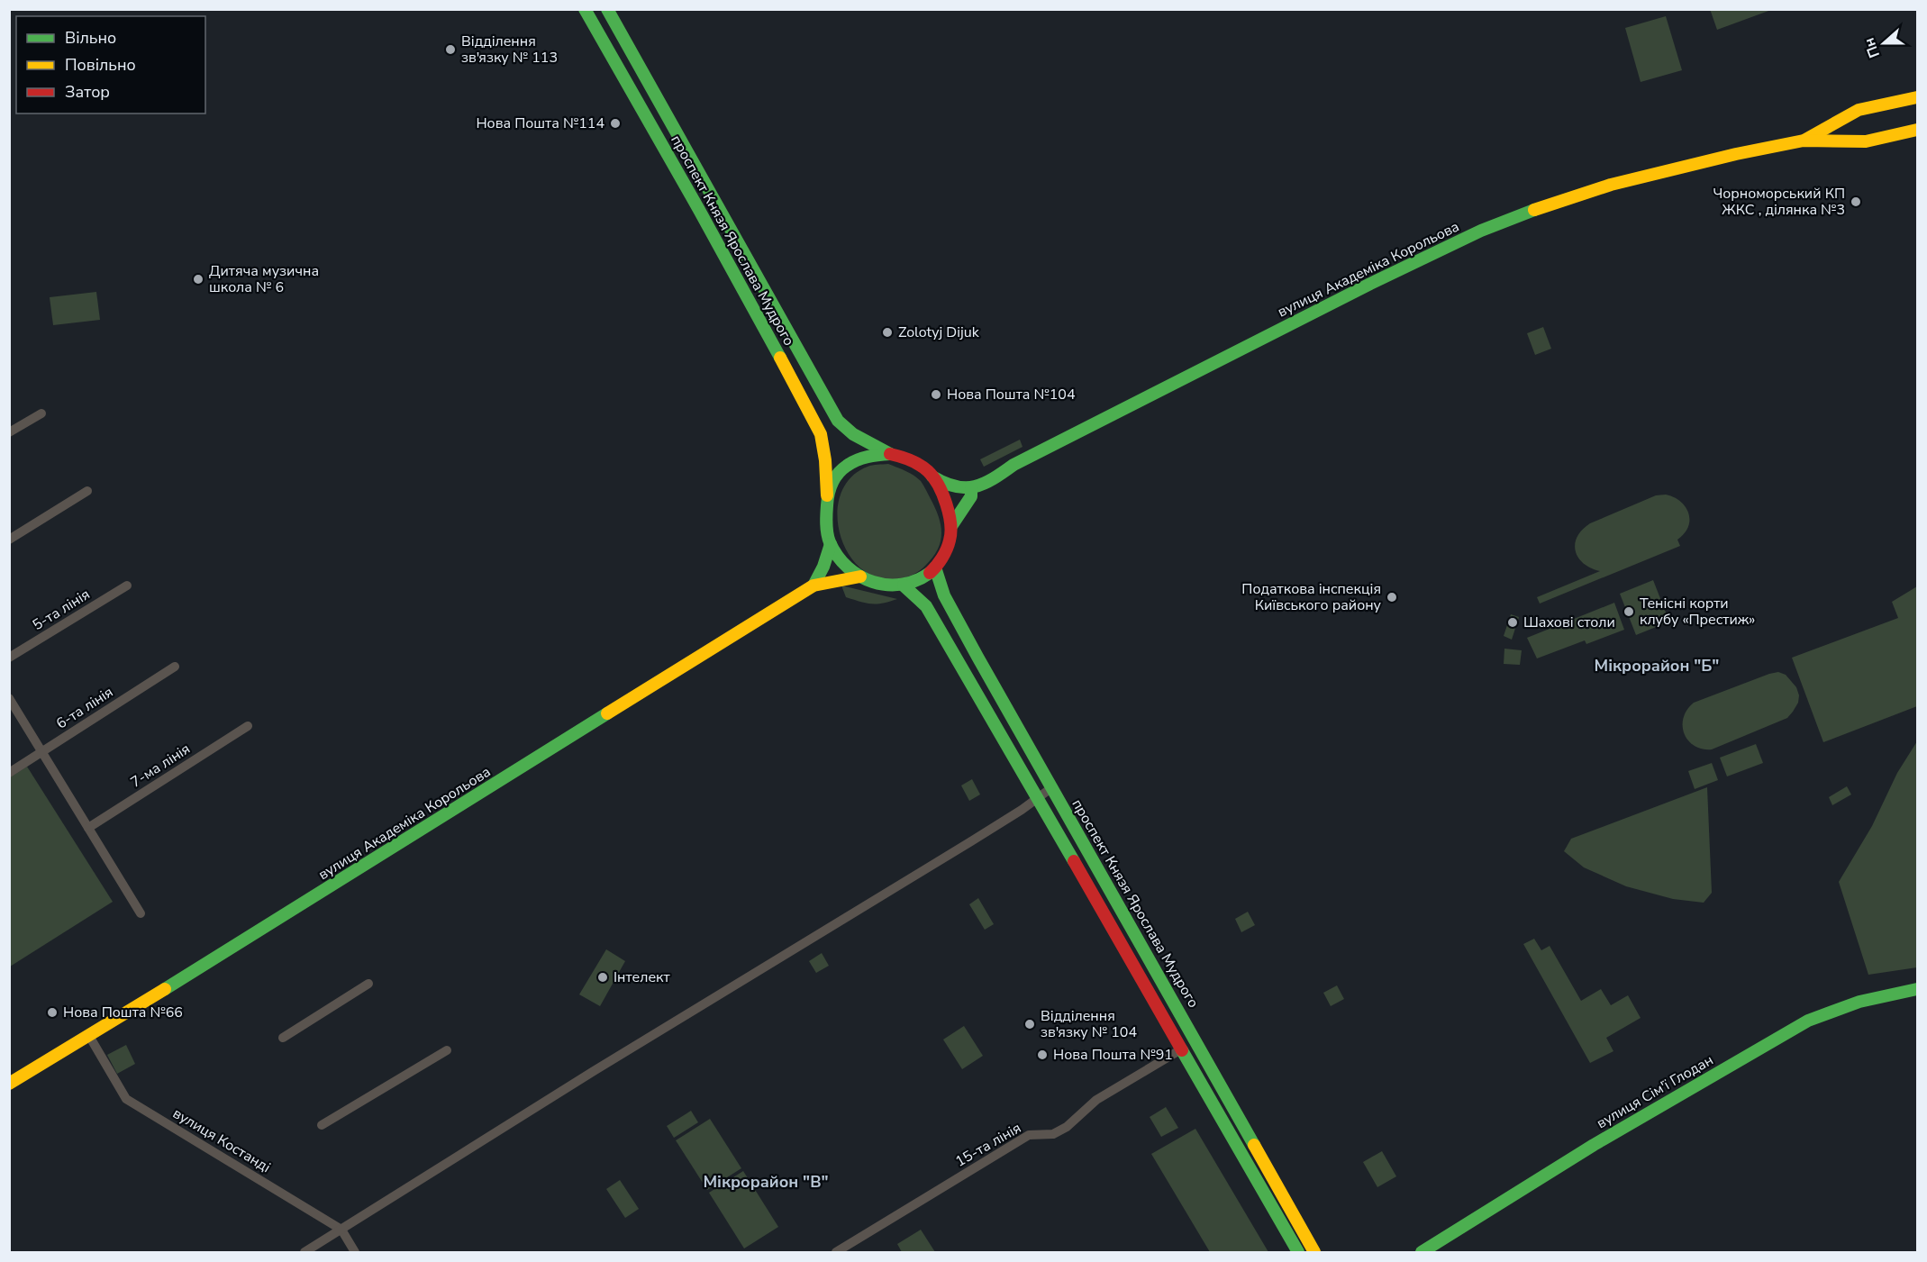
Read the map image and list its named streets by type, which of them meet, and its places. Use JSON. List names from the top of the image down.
{
  "streets": {
    "main road": ["проспект Князя Ярослава Мудрого", "вулиця Академіка Корольова", "вулиця Сім'ї Глодан"],
    "street": [
      "5-та лінія",
      "6-та лінія",
      "7-ма лінія",
      "вулиця Костанді",
      "15-та лінія"
    ]
  },
  "crossings": [
    ["проспект Князя Ярослава Мудрого", "вулиця Академіка Корольова"],
    ["вулиця Академіка Корольова", "вулиця Костанді"]
  ],
  "districts": ["Мікрорайон \"Б\"", "Мікрорайон \"В\""],
  "places": [
    "Відділення зв'язку № 113",
    "Нова Пошта №114",
    "Чорноморський КП ЖКС , ділянка №3",
    "Дитяча музична школа № 6",
    "Zolotyj Dijuk",
    "Нова Пошта №104",
    "Податкова інспекція Київського району",
    "Тенісні корти клубу «Престиж»",
    "Шахові столи",
    "Інтелект",
    "Нова Пошта №66",
    "Відділення зв'язку № 104",
    "Нова Пошта №91"
  ],
  "legend": ["Вільно", "Повільно", "Затор"],
  "north": "left"
}
